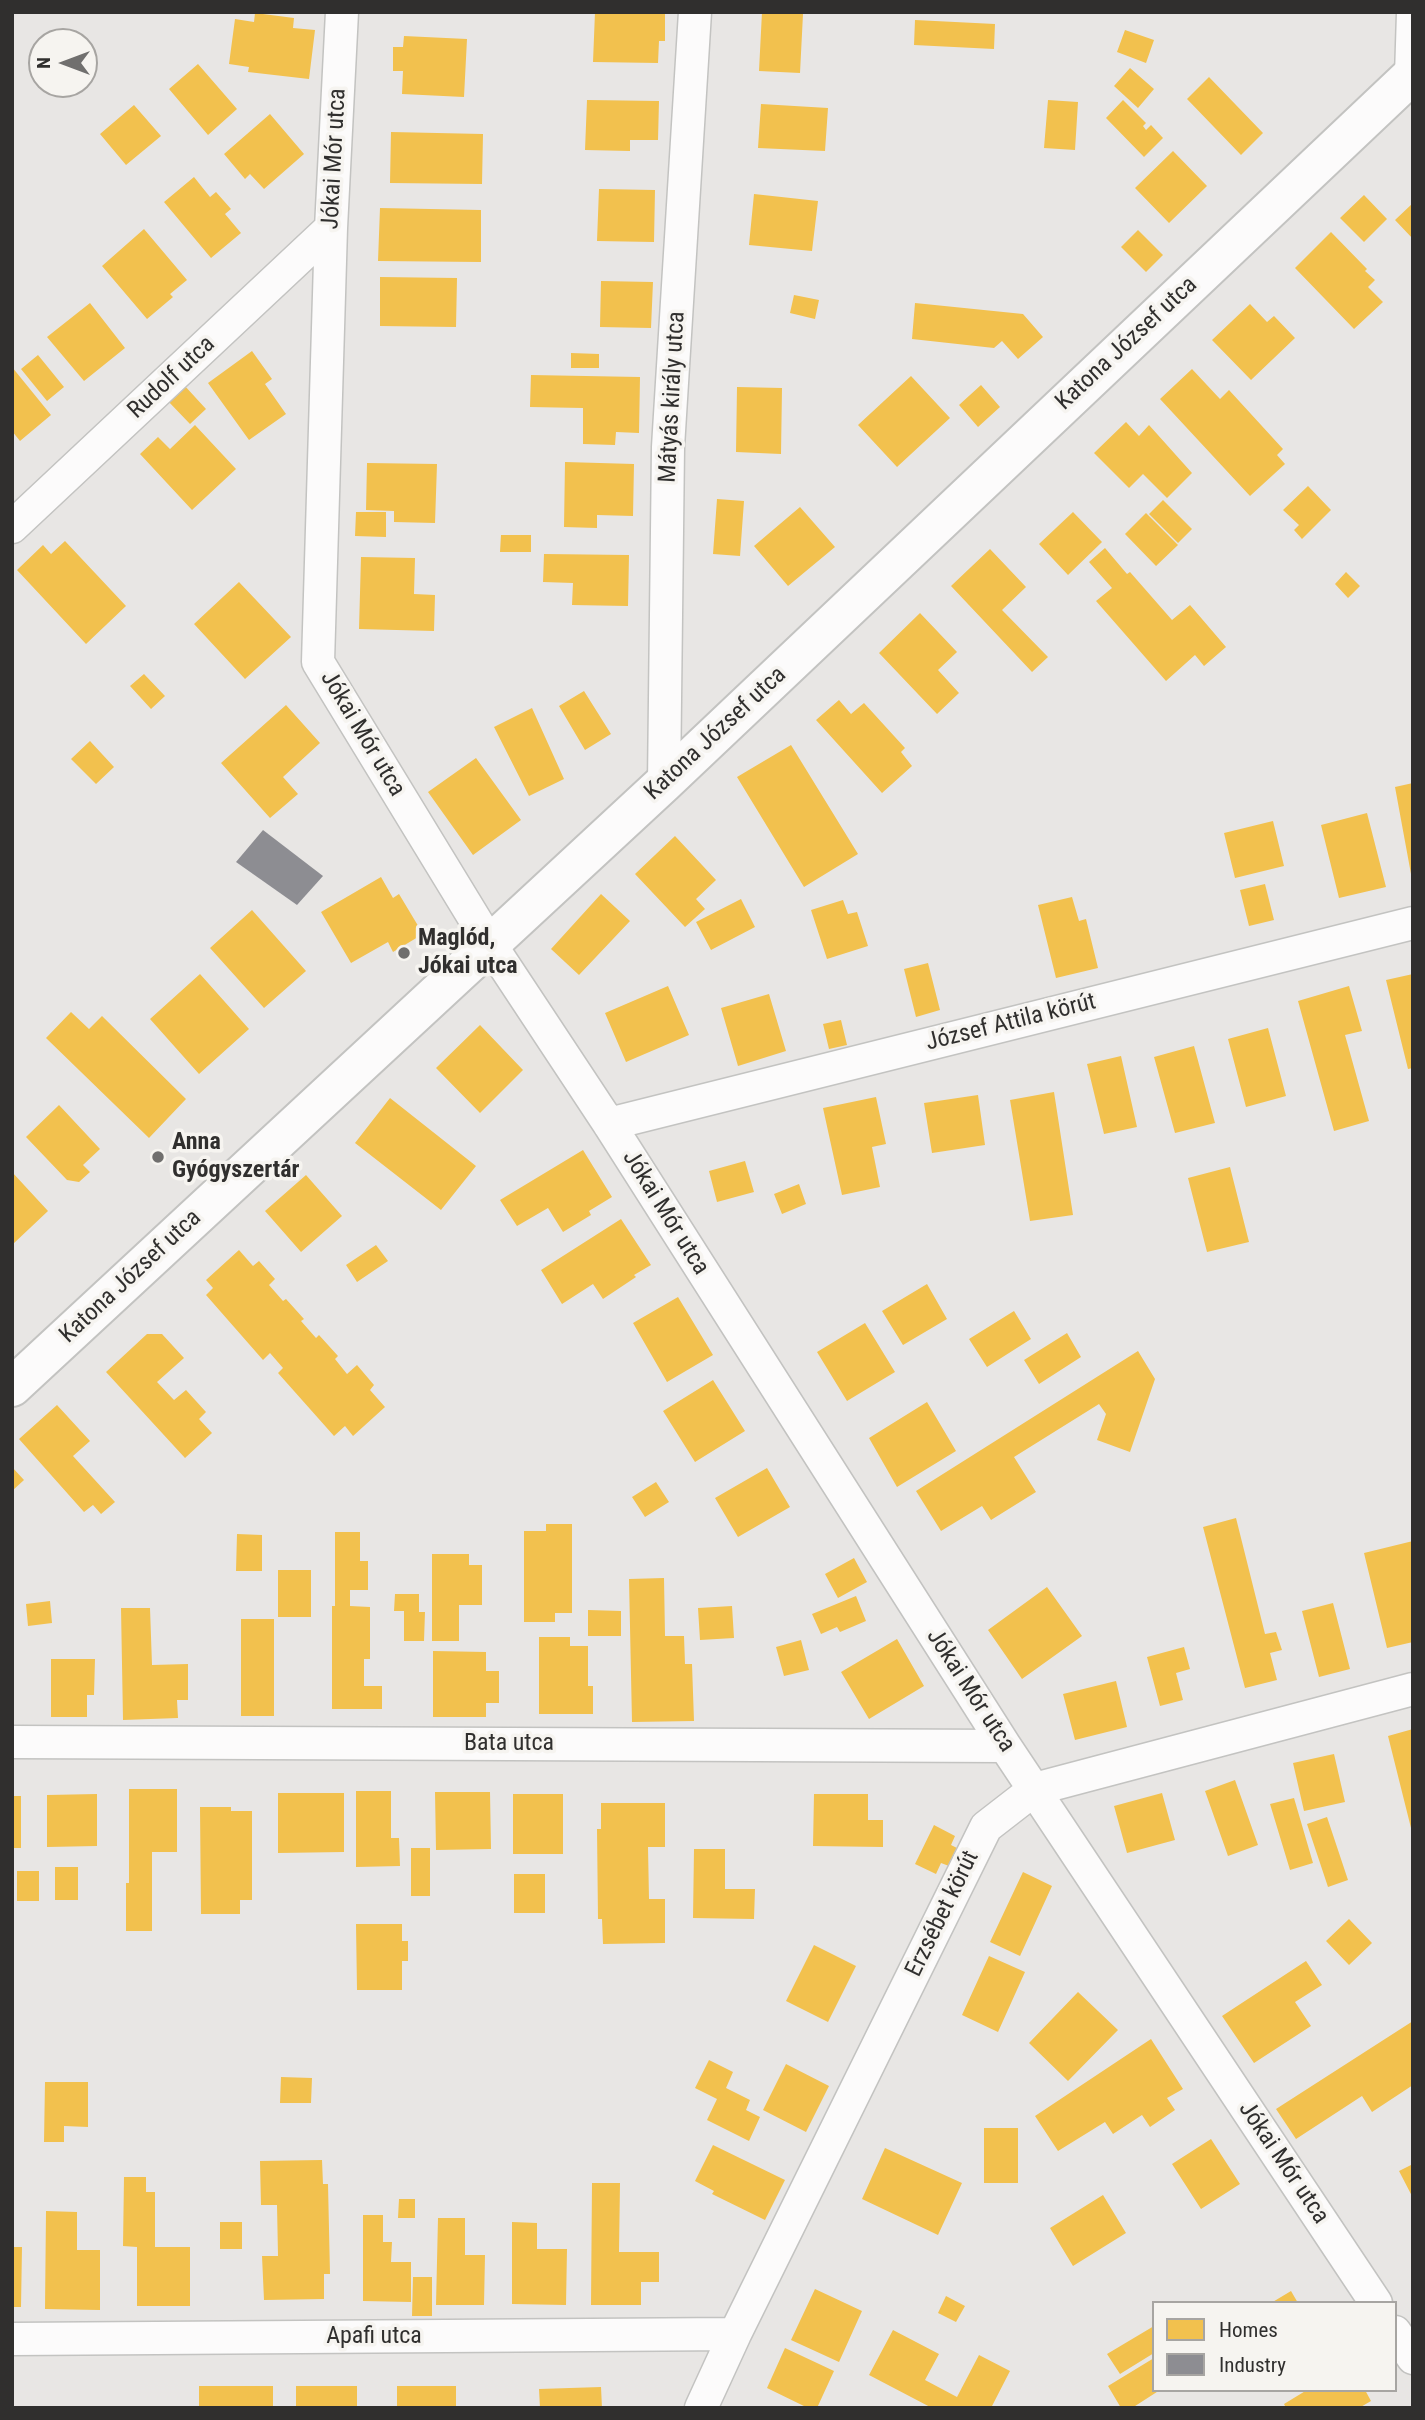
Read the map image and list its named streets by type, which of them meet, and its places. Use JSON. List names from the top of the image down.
{
  "streets": {
    "main road": ["Katona József utca"],
    "street": [
      "Jókai Mór utca",
      "Rudolf utca",
      "Mátyás király utca",
      "József Attila körút",
      "Bata utca",
      "Erzsébet körút",
      "Apafi utca"
    ]
  },
  "crossings": [
    ["Jókai Mór utca", "Katona József utca"],
    ["Jókai Mór utca", "Rudolf utca"],
    ["Jókai Mór utca", "József Attila körút"],
    ["Jókai Mór utca", "Bata utca"],
    ["Jókai Mór utca", "Erzsébet körút"],
    ["Katona József utca", "Mátyás király utca"],
    ["Erzsébet körút", "Apafi utca"]
  ],
  "places": ["Maglód, Jókai utca", "Anna Gyógyszertár"],
  "legend": ["Homes", "Industry"],
  "north": "left"
}
